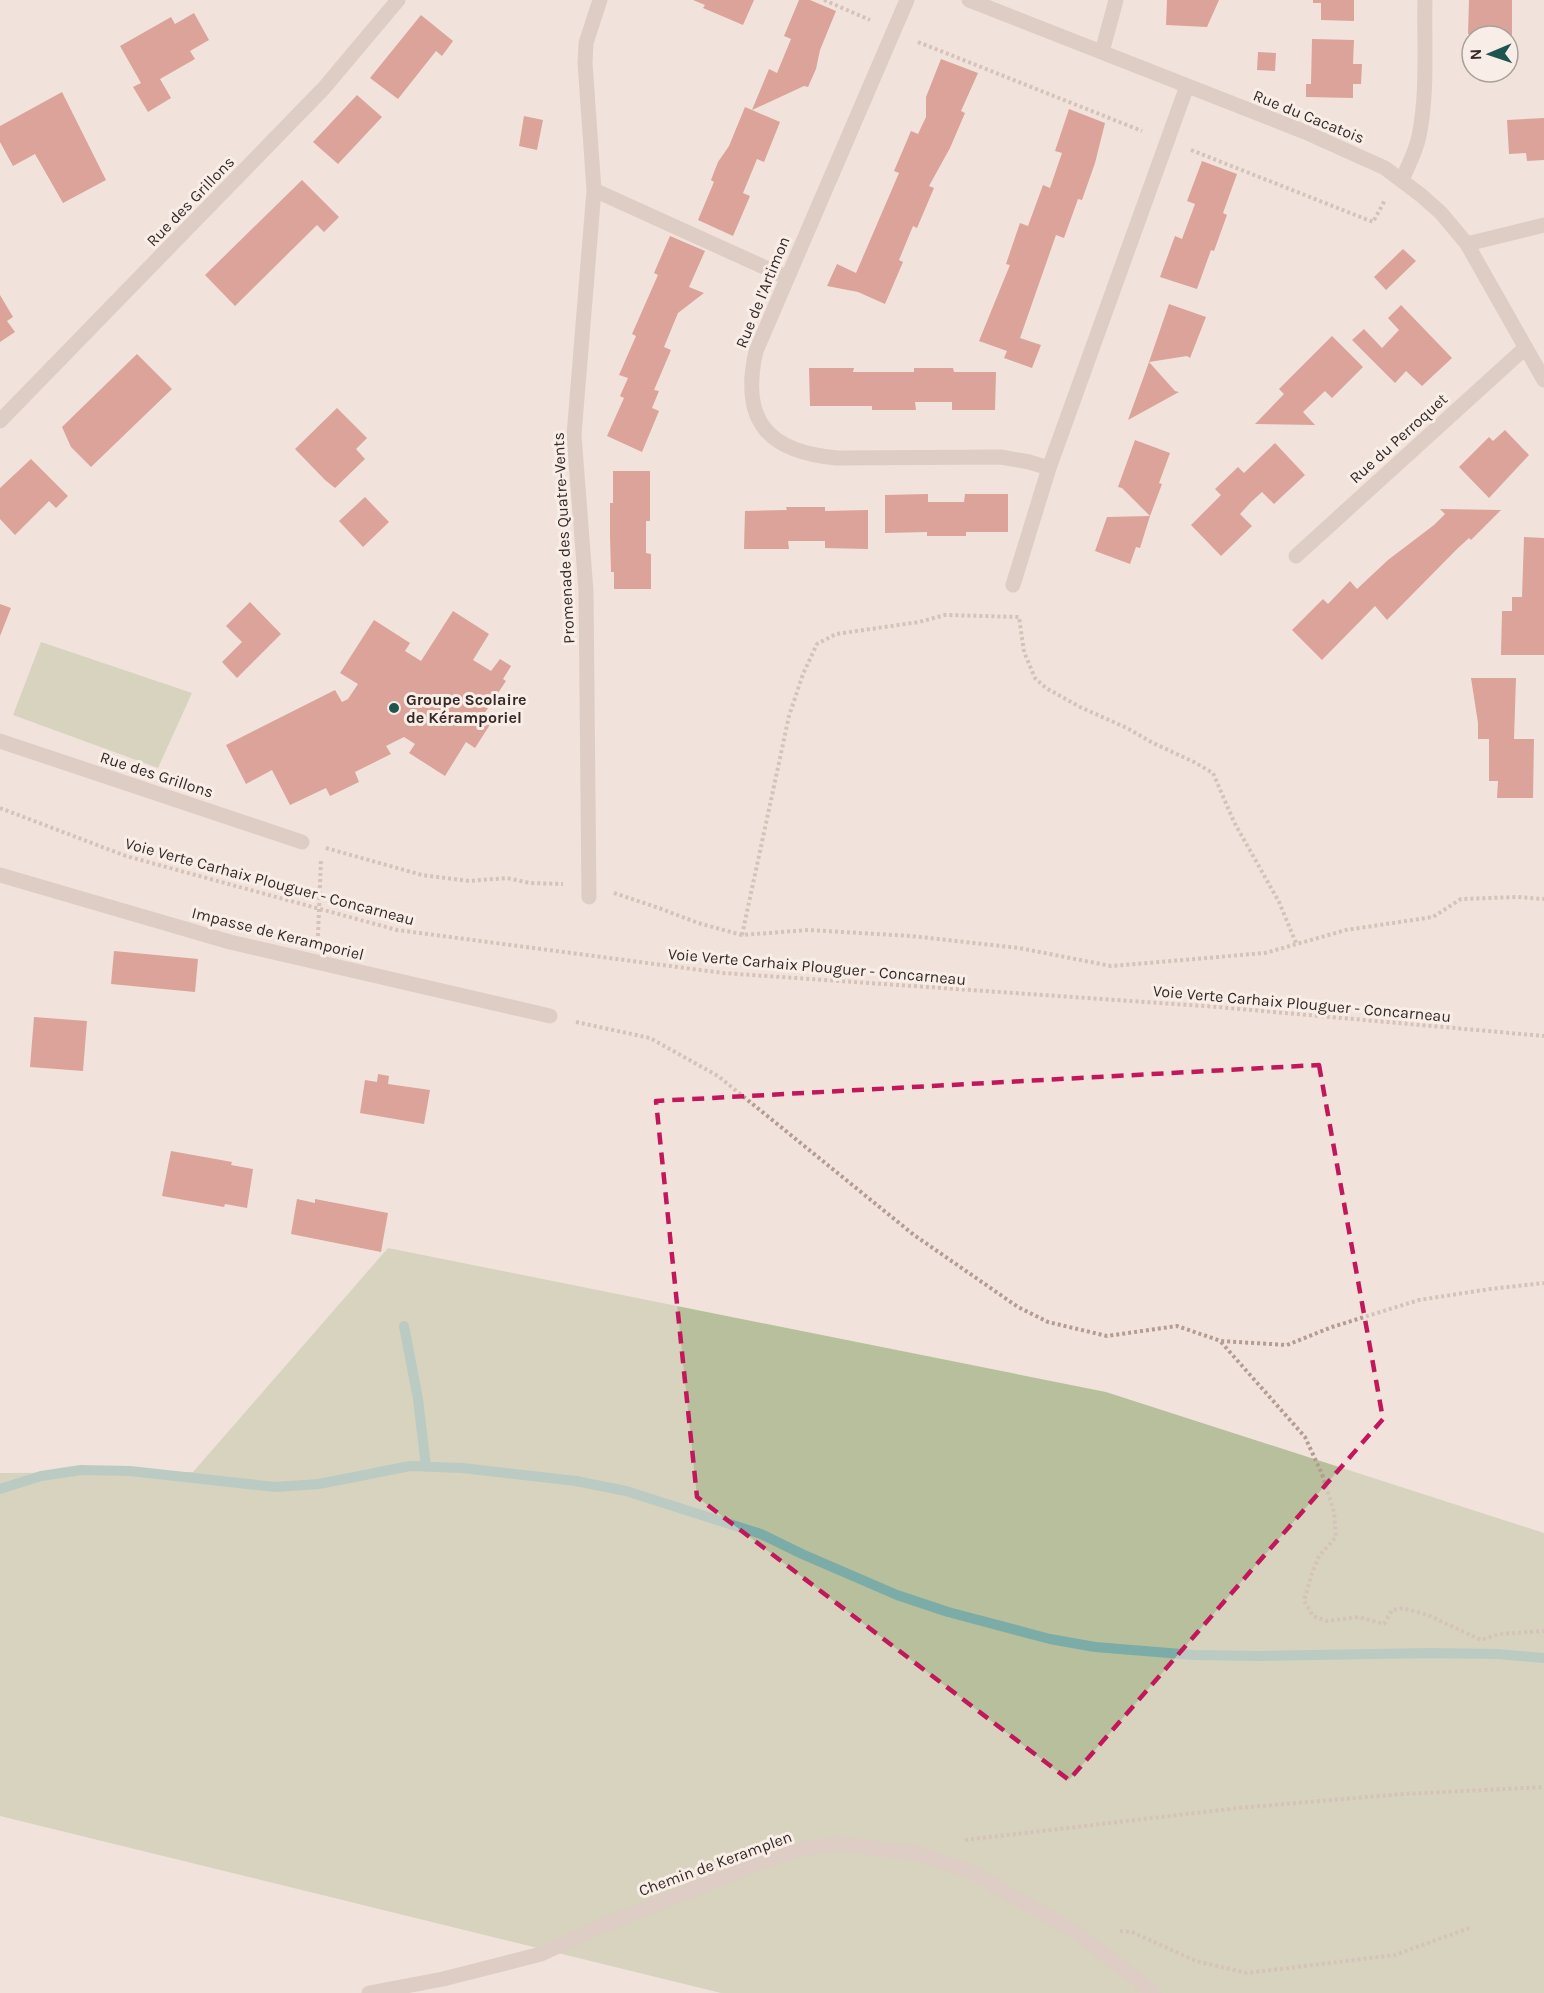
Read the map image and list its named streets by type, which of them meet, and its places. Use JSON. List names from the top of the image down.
{
  "streets": {
    "street": [
      "Rue du Cacatois",
      "Rue des Grillons",
      "Rue de l'Artimon",
      "Rue du Perroquet",
      "Promenade des Quatre-Vents",
      "Impasse de Keramporiel",
      "Chemin de Keramplen"
    ],
    "path": ["Voie Verte Carhaix Plouguer - Concarneau"]
  },
  "crossings": [
    ["Rue du Cacatois", "Rue du Perroquet"]
  ],
  "places": ["Groupe Scolaire de Kéramporiel"],
  "north": "left"
}
